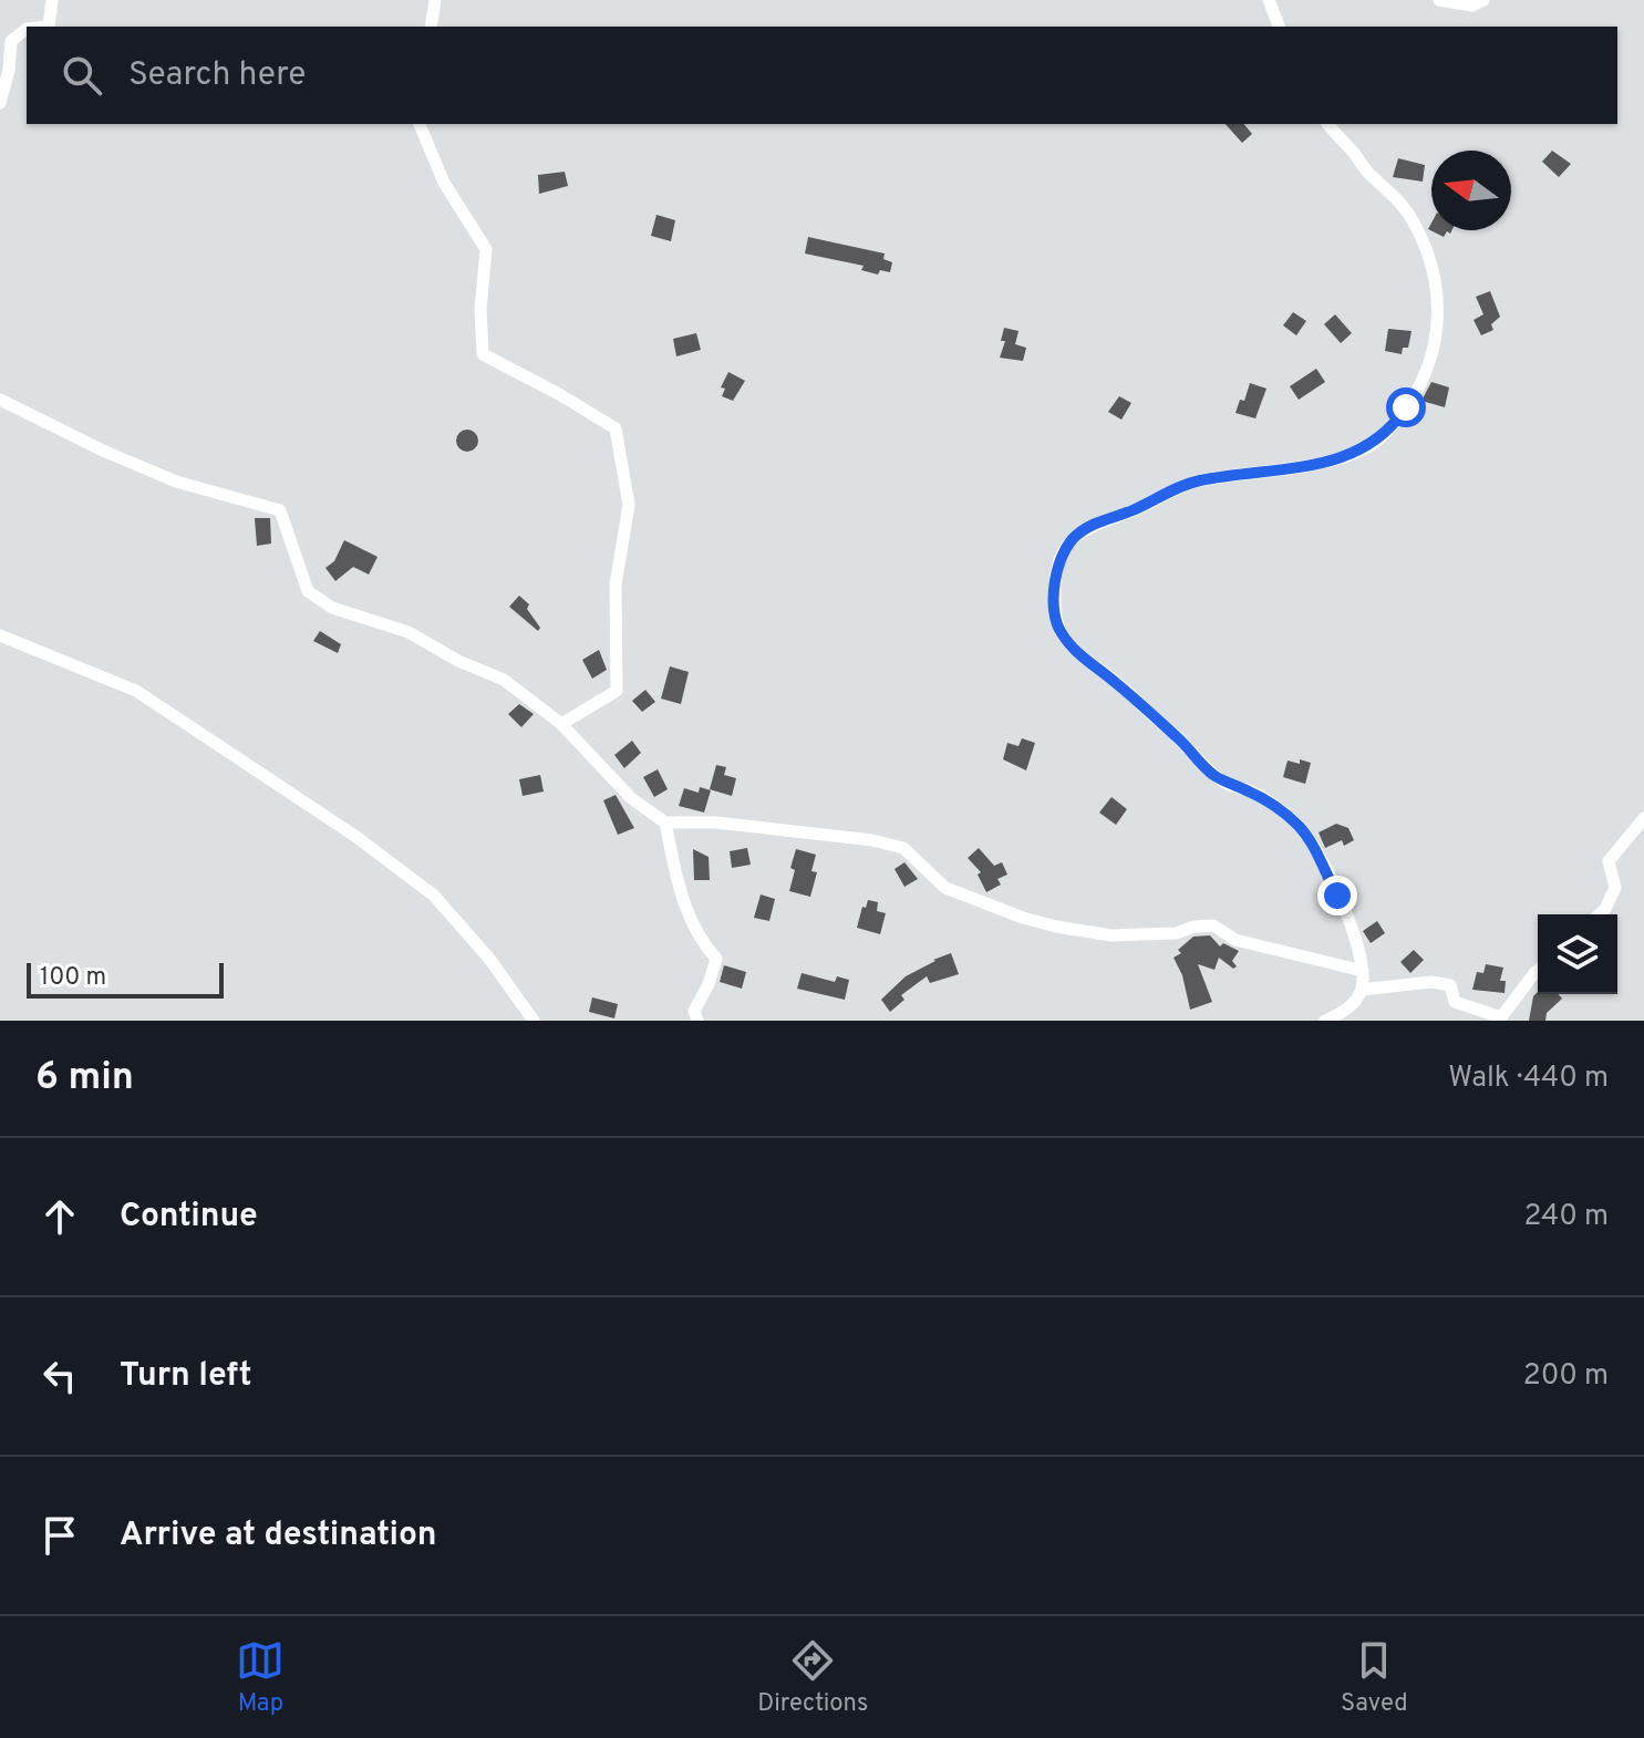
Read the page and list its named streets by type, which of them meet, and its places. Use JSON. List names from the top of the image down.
{
  "scale_bar": "100 m",
  "north": "left",
  "page": {
    "search": "Search here",
    "scale": "100 m",
    "heading": ["6 min", "Walk · 440 m"],
    "list": [
      ["Continue", "240 m"],
      ["Turn left", "200 m"],
      "Arrive at destination"
    ],
    "nav": ["Map", "Directions", "Saved"]
  }
}
